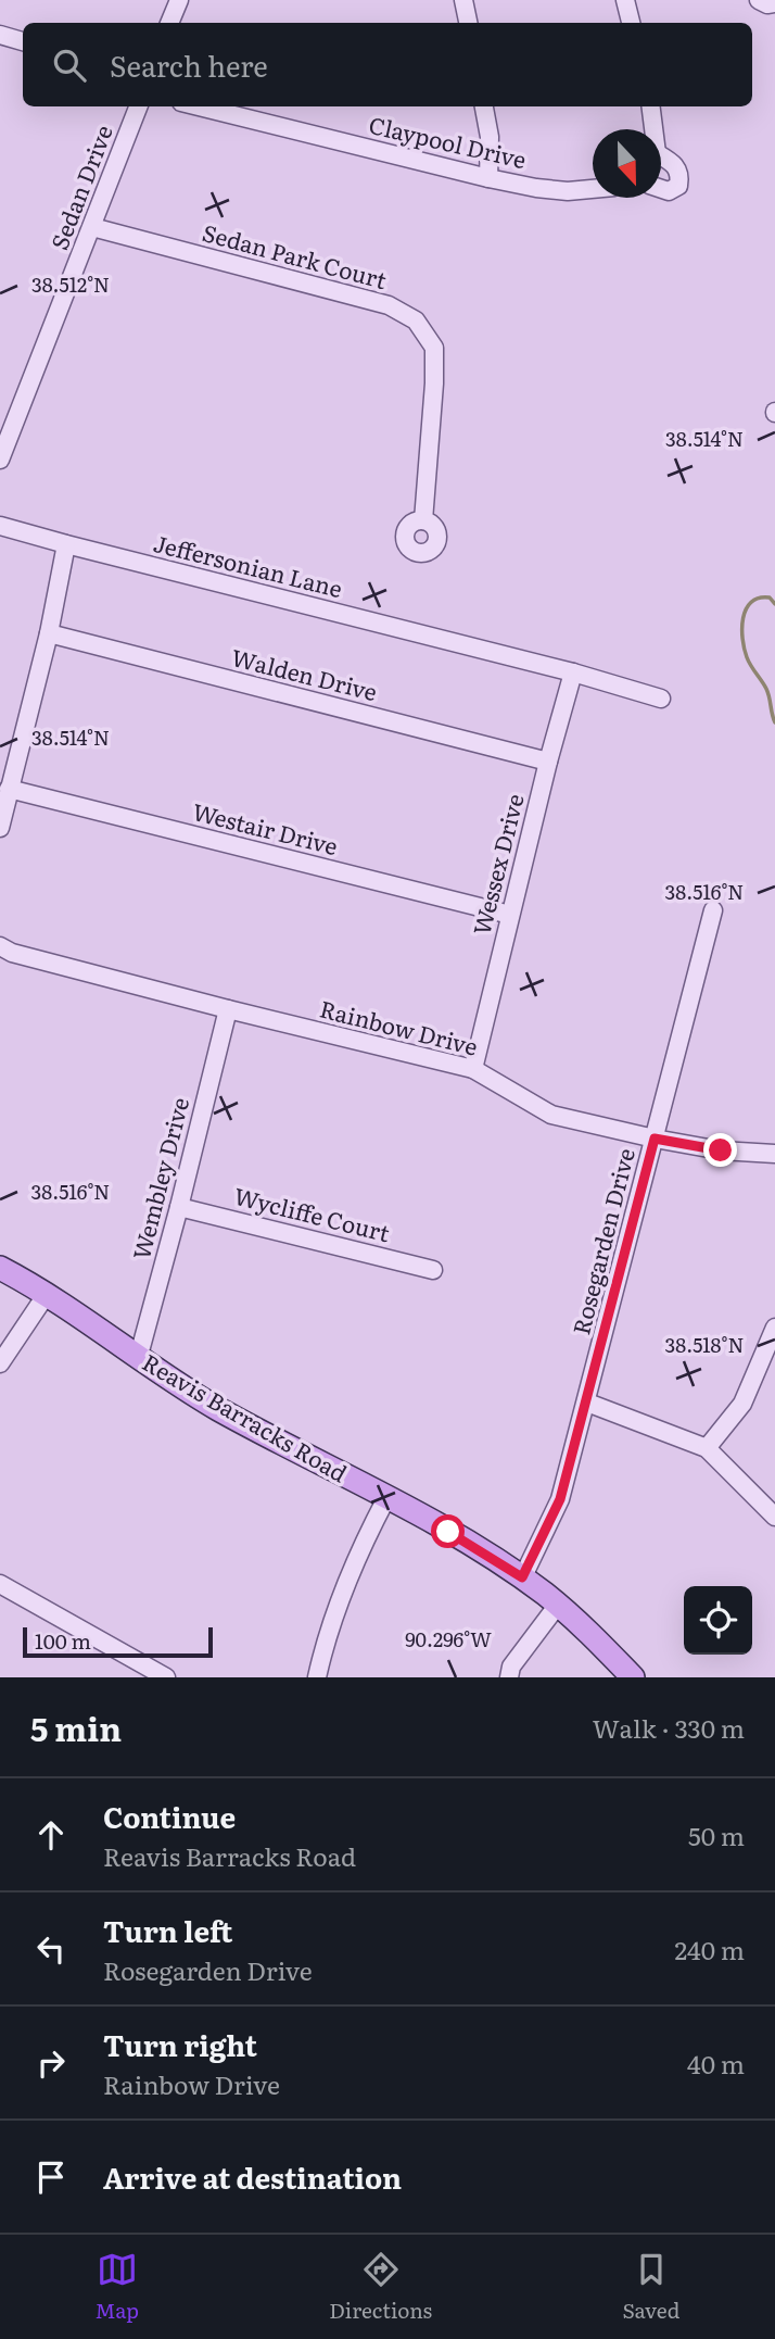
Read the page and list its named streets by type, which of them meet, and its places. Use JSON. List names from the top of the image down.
{
  "streets": {
    "main road": ["Reavis Barracks Road"],
    "street": [
      "Claypool Drive",
      "Sedan Drive",
      "Sedan Park Court",
      "Jeffersonian Lane",
      "Walden Drive",
      "Westair Drive",
      "Wessex Drive",
      "Rainbow Drive",
      "Wembley Drive",
      "Wycliffe Court",
      "Rosegarden Drive"
    ]
  },
  "crossings": [
    ["Sedan Drive", "Sedan Park Court"],
    ["Jeffersonian Lane", "Wessex Drive"],
    ["Walden Drive", "Wessex Drive"],
    ["Westair Drive", "Wessex Drive"],
    ["Wessex Drive", "Rainbow Drive"],
    ["Rainbow Drive", "Wembley Drive"],
    ["Rainbow Drive", "Rosegarden Drive"],
    ["Wembley Drive", "Wycliffe Court"],
    ["Wembley Drive", "Reavis Barracks Road"],
    ["Rosegarden Drive", "Reavis Barracks Road"]
  ],
  "scale_bar": "100 m",
  "north": "bottom",
  "page": {
    "search": "Search here",
    "scale": "100 m",
    "heading": ["5 min", "Walk · 330 m"],
    "list": [
      ["Continue", "Reavis Barracks Road", "50 m"],
      ["Turn left", "Rosegarden Drive", "240 m"],
      ["Turn right", "Rainbow Drive", "40 m"],
      "Arrive at destination"
    ],
    "nav": ["Map", "Directions", "Saved"]
  },
  "coordinates": [
    "38.512°N",
    "38.514°N",
    "38.516°N",
    "38.518°N",
    "90.296°W"
  ]
}
